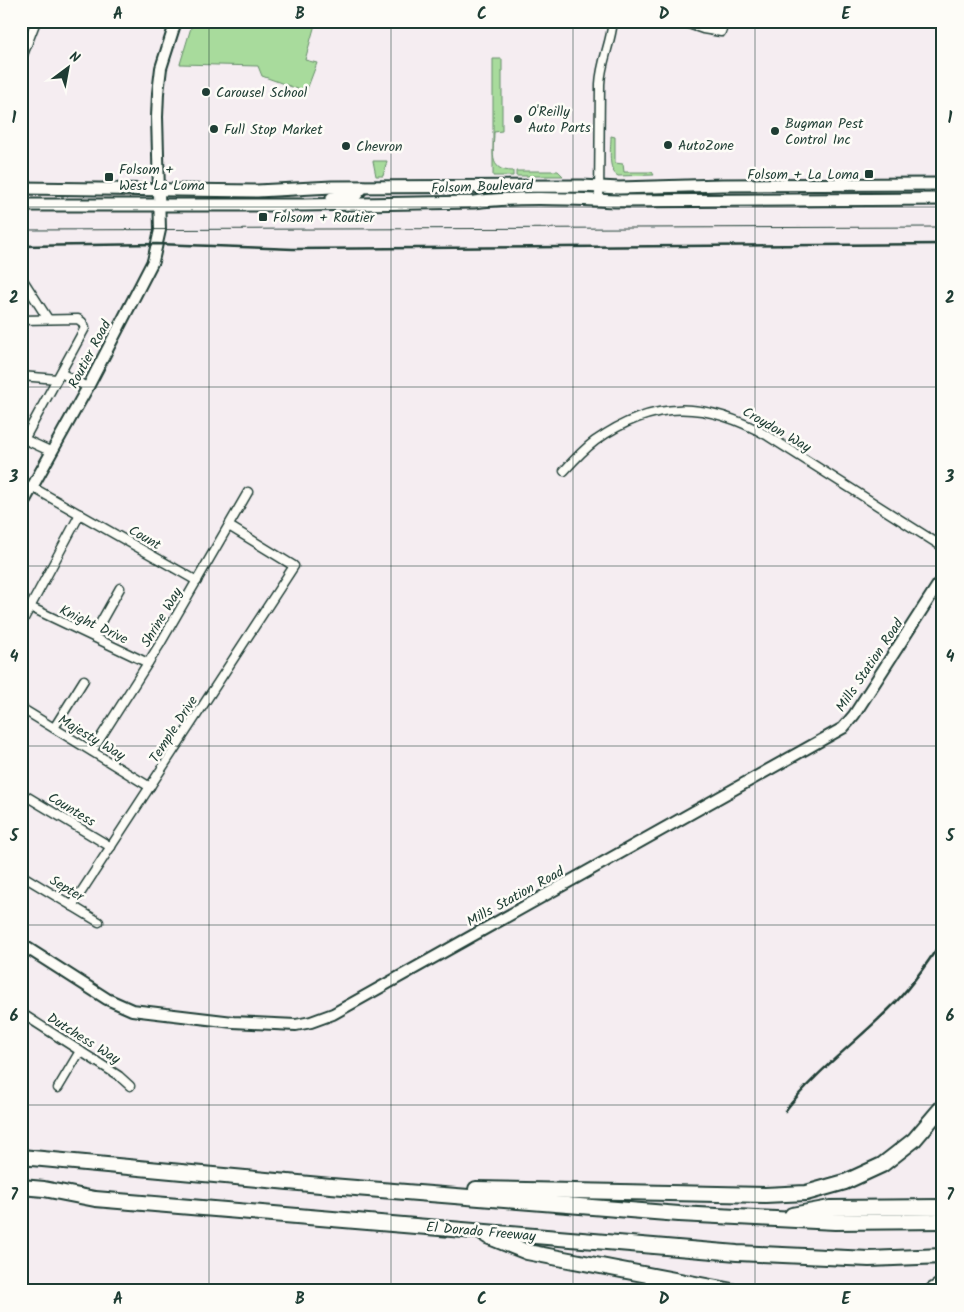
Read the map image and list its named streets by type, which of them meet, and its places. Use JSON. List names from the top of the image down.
{
  "streets": {
    "highway": ["El Dorado Freeway"],
    "main road": ["Folsom Boulevard"],
    "street": [
      "Routier Road",
      "Croydon Way",
      "Count",
      "Shrine Way",
      "Knight Drive",
      "Mills Station Road",
      "Temple Drive",
      "Majesty Way",
      "Countess",
      "Septer",
      "Dutchess Way"
    ]
  },
  "crossings": [
    ["Folsom Boulevard", "Routier Road"],
    ["Routier Road", "Count"],
    ["Count", "Shrine Way"],
    ["Shrine Way", "Knight Drive"],
    ["Shrine Way", "Temple Drive"],
    ["Shrine Way", "Majesty Way"],
    ["Temple Drive", "Majesty Way"],
    ["Temple Drive", "Countess"],
    ["Temple Drive", "Septer"]
  ],
  "places": {
    "other": [
      "Carousel School",
      "O'Reilly Auto Parts",
      "Full Stop Market",
      "Bugman Pest Control Inc",
      "AutoZone",
      "Chevron"
    ],
    "transit": ["Folsom + La Loma", "Folsom + West La Loma", "Folsom + Routier"]
  },
  "north": "top right",
  "grid": {
    "columns": [
      "A",
      "B",
      "C",
      "D",
      "E"
    ],
    "rows": [
      "1",
      "2",
      "3",
      "4",
      "5",
      "6",
      "7"
    ]
  }
}
